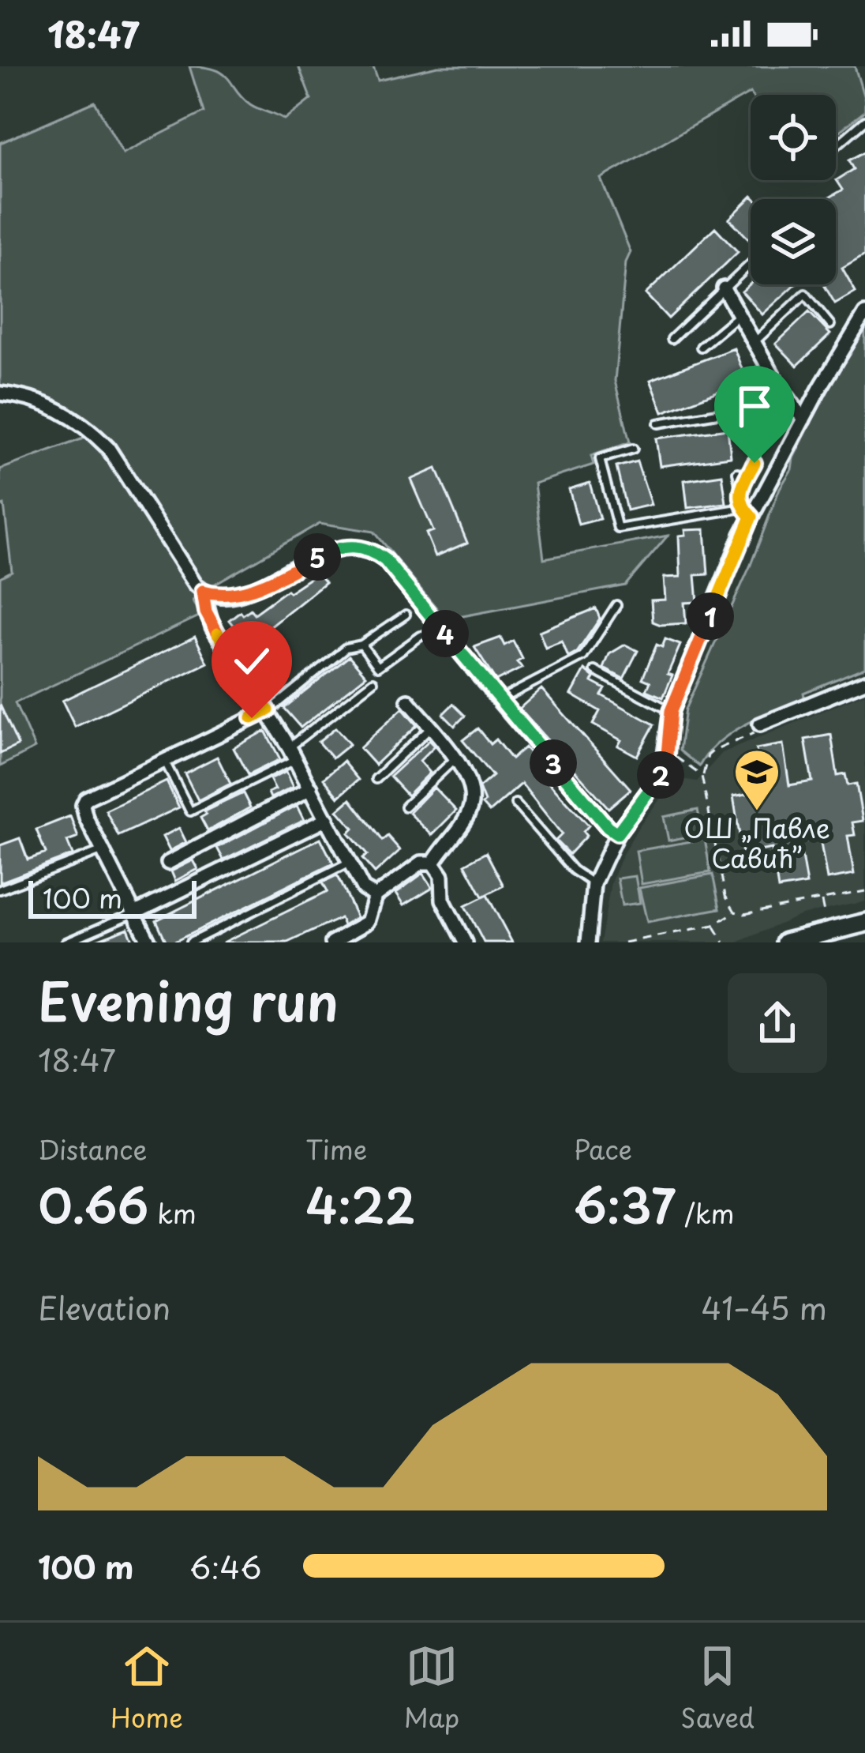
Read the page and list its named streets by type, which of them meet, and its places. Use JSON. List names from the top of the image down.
{
  "places": {
    "school or university": ["ОШ „Павле Савић”"]
  },
  "scale_bar": "100 m",
  "page": {
    "status": "18:47",
    "pins": [
      "5",
      "1",
      "4",
      "3",
      "2"
    ],
    "scale": "100 m",
    "heading": ["Evening run", "18:47"],
    "stats": [
      ["Distance", "0.66 km"],
      ["Time", "4:22"],
      ["Pace", "6:37 /km"]
    ],
    "chart": ["Elevation", "41–45 m"],
    "list": [
      {
        "name": "100 m",
        "note": "6:46"
      }
    ],
    "tabs": ["Home", "Map", "Saved"]
  }
}
